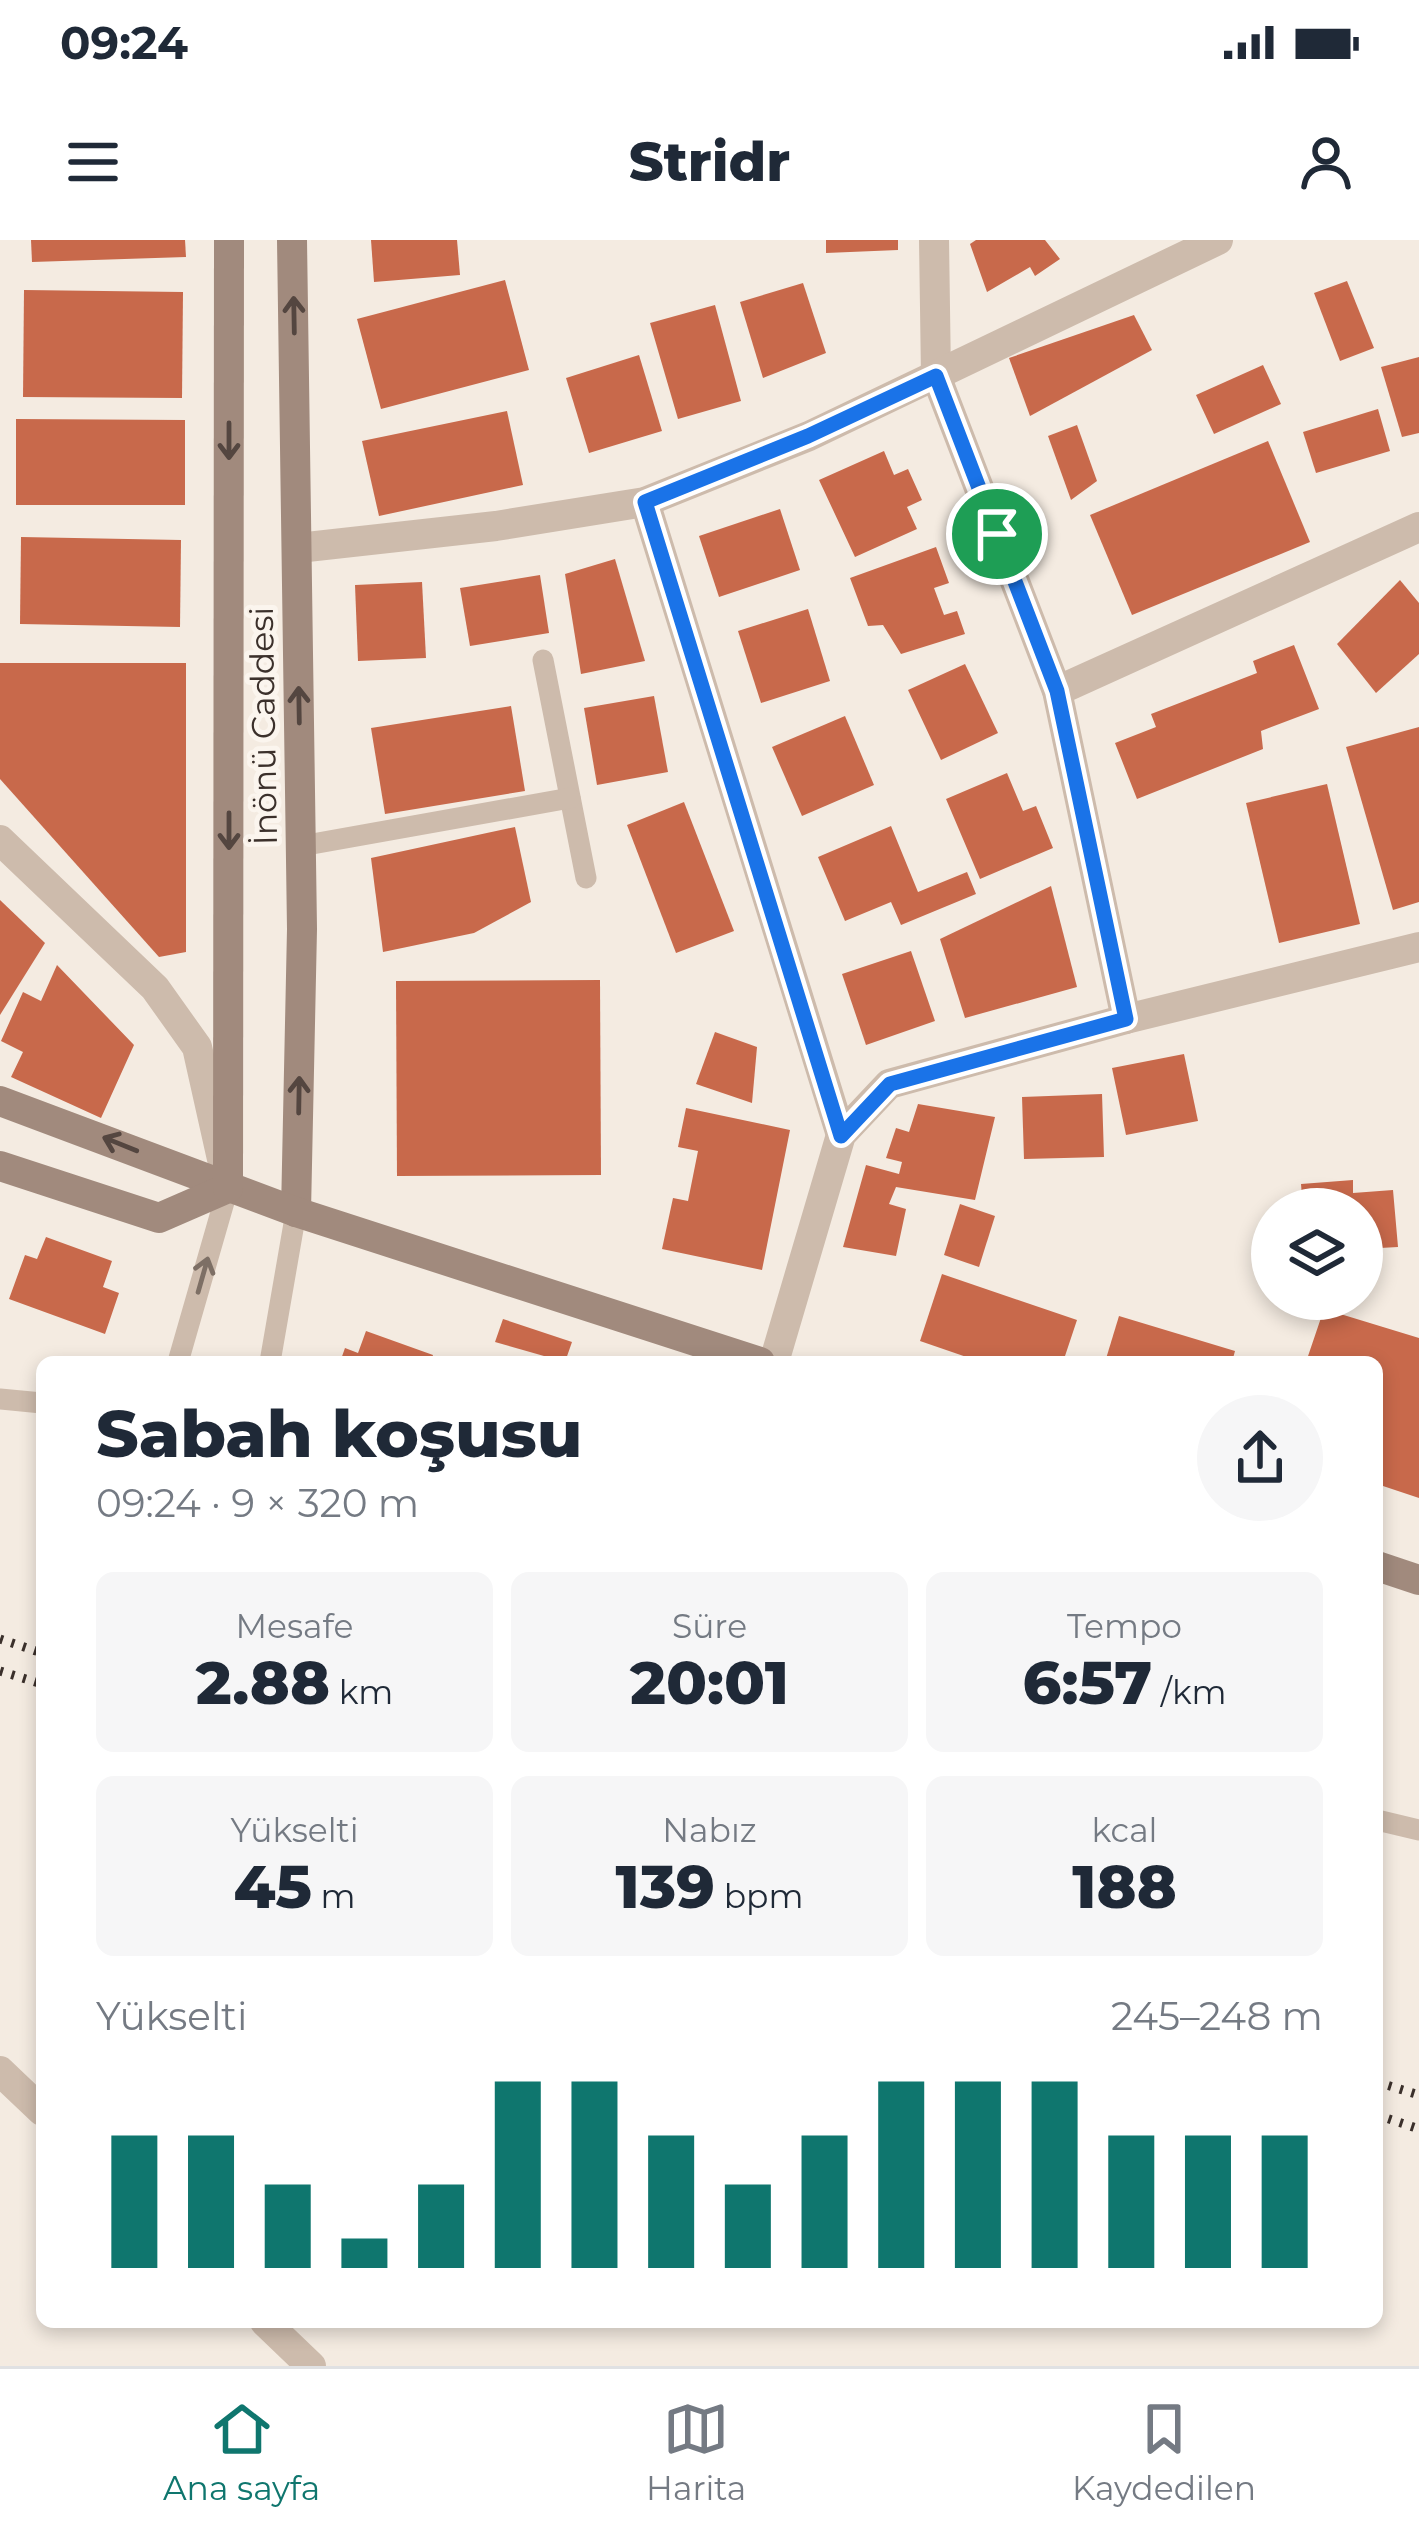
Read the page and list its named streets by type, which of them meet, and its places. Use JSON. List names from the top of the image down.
{
  "streets": {
    "main road": ["İnönü Caddesi"]
  },
  "page": {
    "status": "09:24",
    "header": "Stridr",
    "heading": ["Sabah koşusu", "09:24 · 9 × 320 m"],
    "stats": [
      ["Mesafe", "2.88 km"],
      ["Süre", "20:01"],
      ["Tempo", "6:57 /km"],
      ["Yükselti", "45 m"],
      ["Nabız", "139 bpm"],
      ["kcal", "188"]
    ],
    "chart": ["Yükselti", "245–248 m"],
    "tabs": ["Ana sayfa", "Harita", "Kaydedilen"]
  }
}
